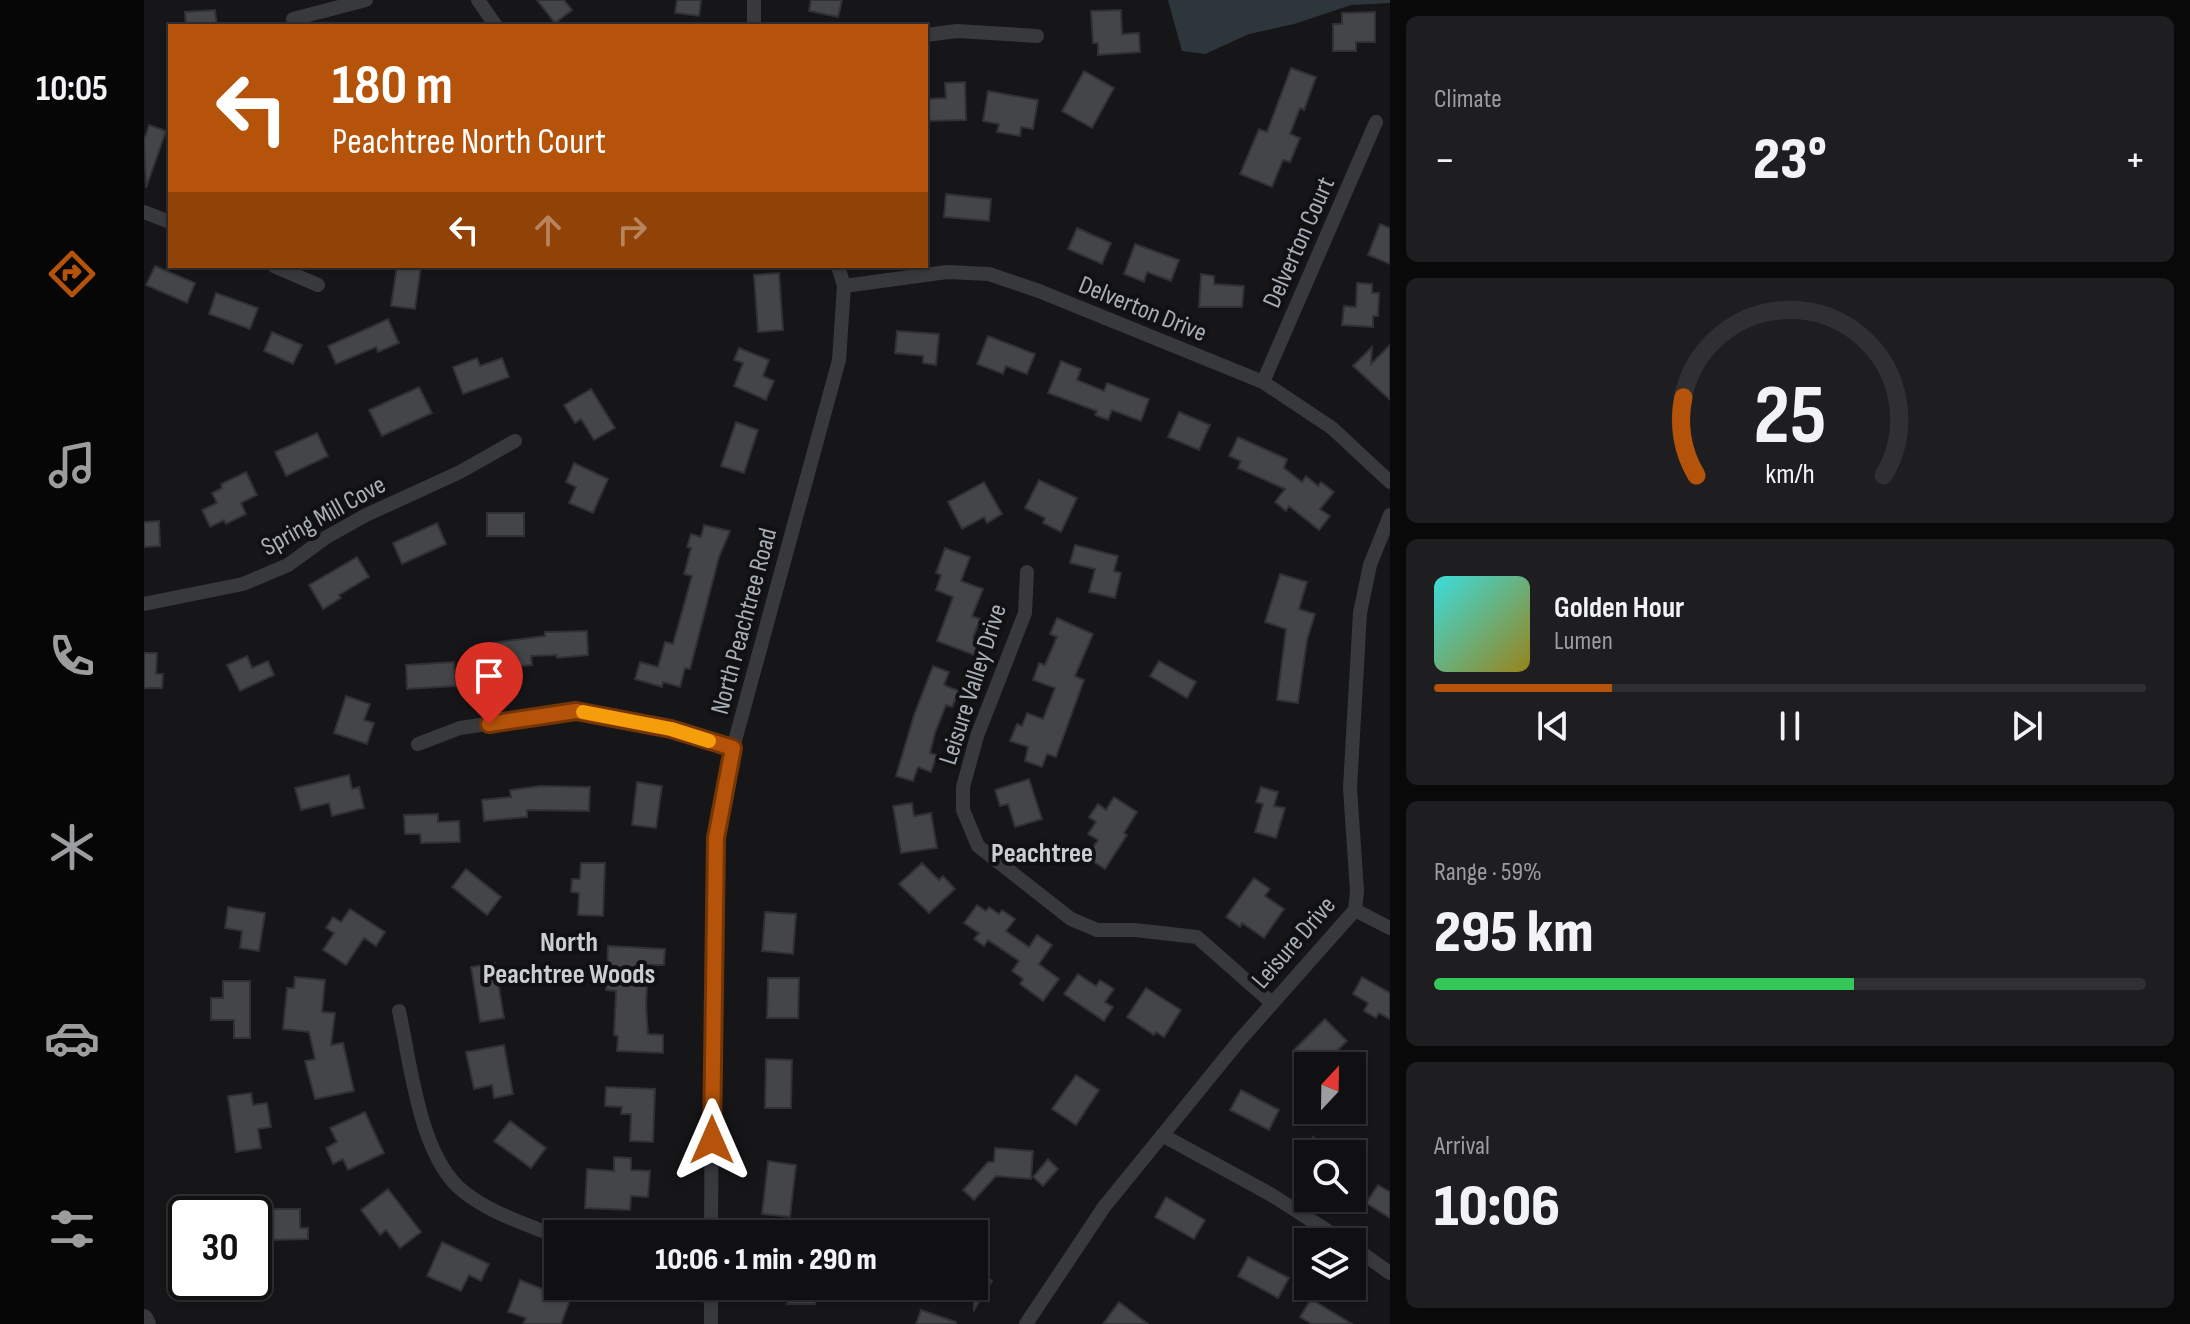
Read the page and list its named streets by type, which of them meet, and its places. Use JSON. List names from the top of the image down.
{
  "streets": {
    "street": [
      "Delverton Court",
      "Delverton Drive",
      "Spring Mill Cove",
      "North Peachtree Road",
      "Leisure Valley Drive",
      "Leisure Drive"
    ]
  },
  "crossings": [
    ["Delverton Court", "Delverton Drive"],
    ["Delverton Drive", "North Peachtree Road"],
    ["Leisure Valley Drive", "Leisure Drive"]
  ],
  "districts": ["Peachtree", "North Peachtree Woods"],
  "north": "top",
  "page": {
    "tabs": "10:05",
    "tile": [
      "Climate",
      ["Range · 59%", "295 km"],
      ["Arrival", "10:06"]
    ],
    "turn": ["180 m", "Peachtree North Court"],
    "heat": ["−", "23°", "+"],
    "song": ["Golden Hour", "Lumen"],
    "limit": "30",
    "trip": "10:06 · 1 min · 290 m",
    "gauge": ["25", "km/h"]
  }
}
